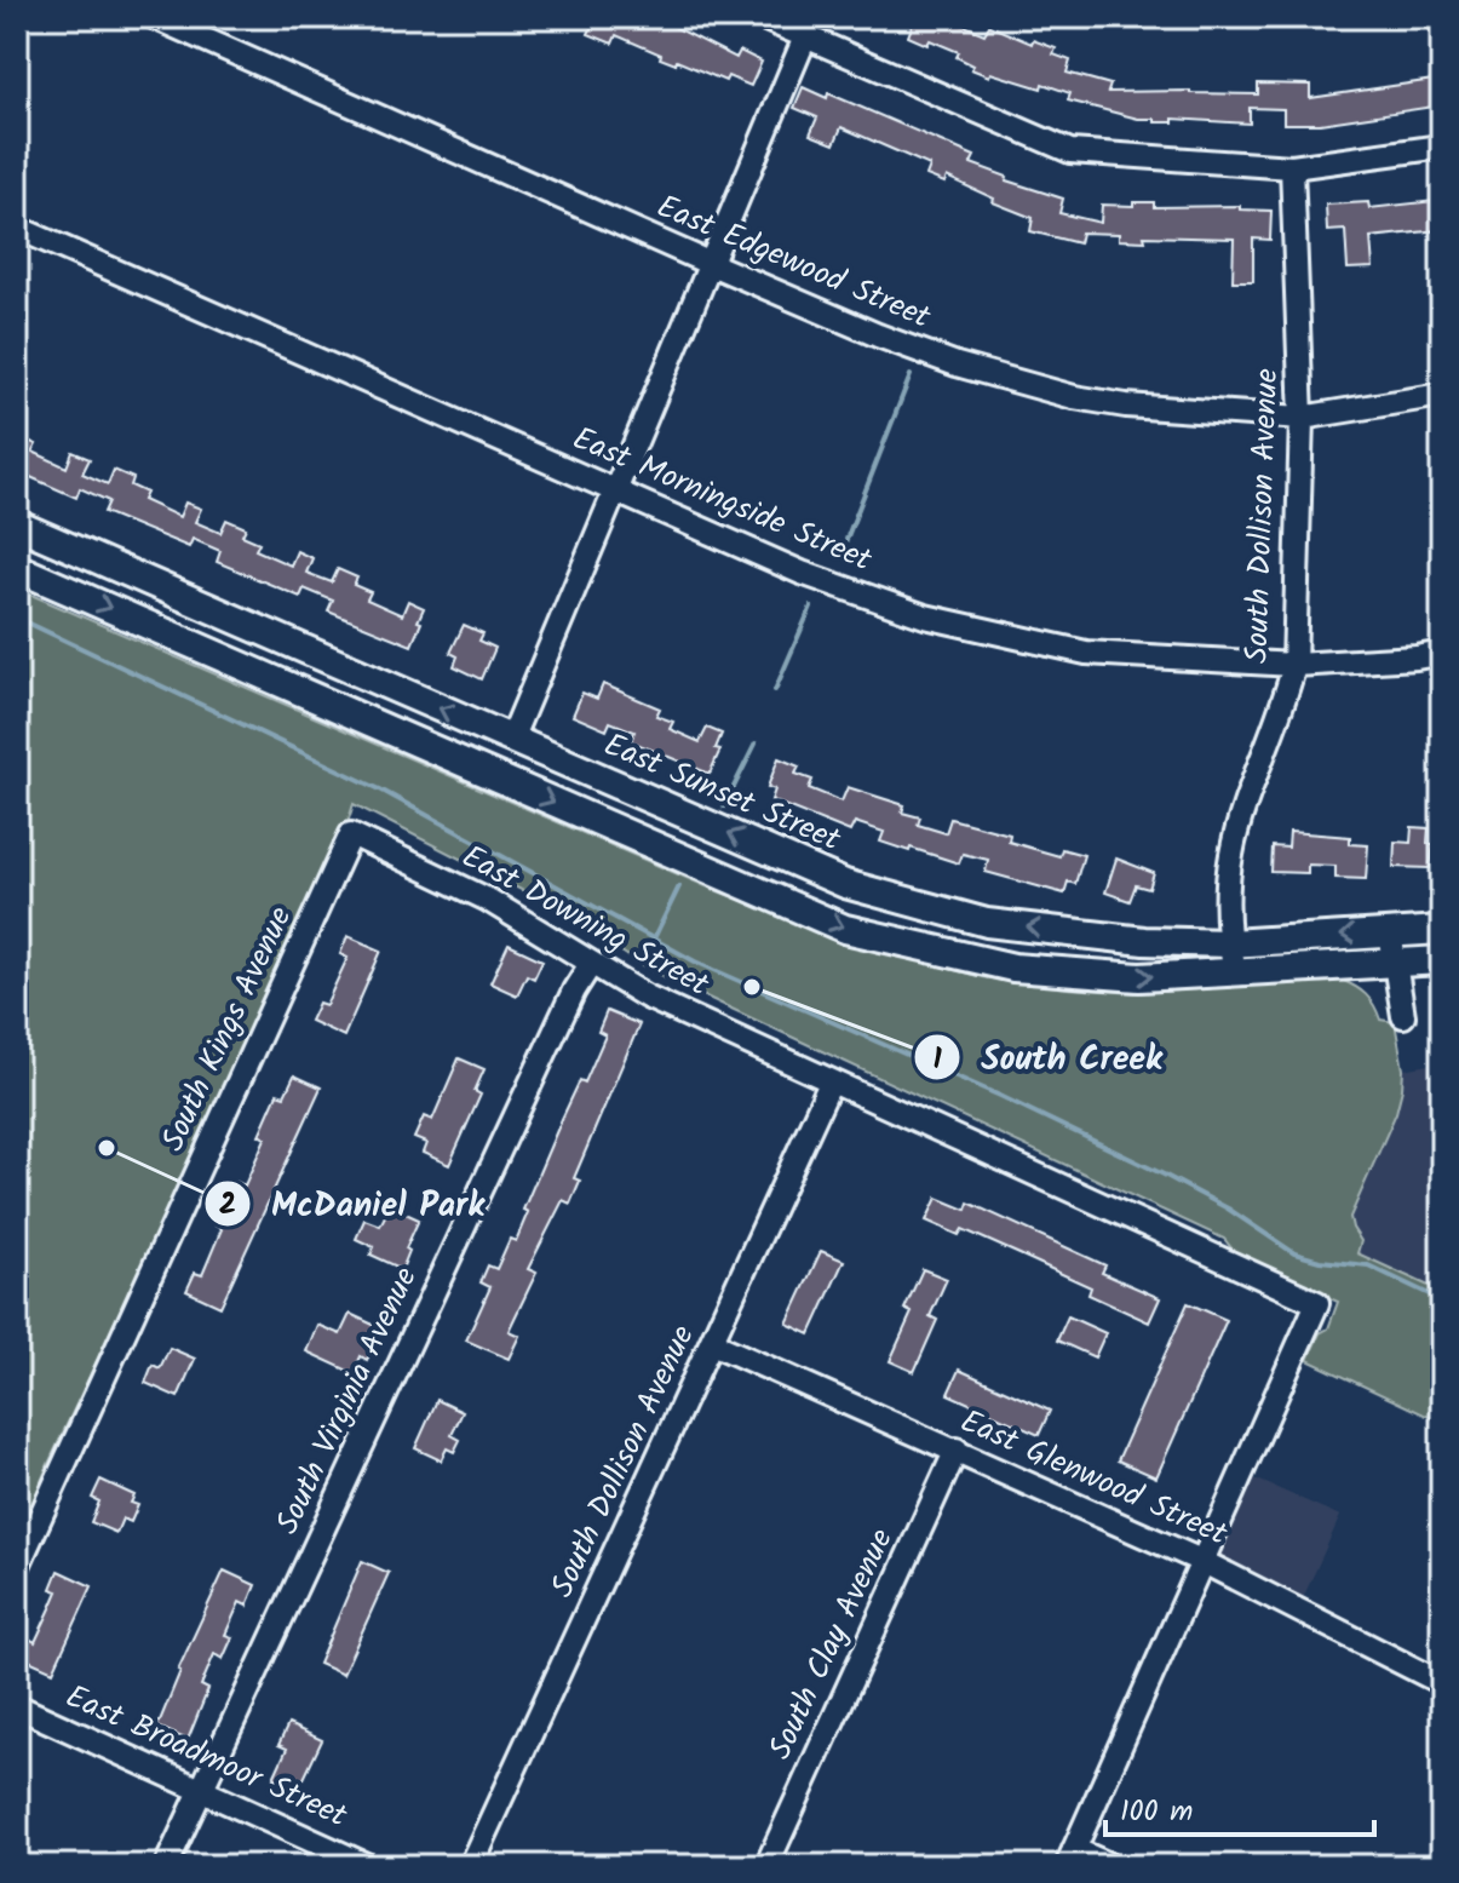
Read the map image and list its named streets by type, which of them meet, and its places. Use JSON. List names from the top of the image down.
{
  "streets": {
    "main road": ["East Sunset Street"],
    "street": [
      "East Edgewood Street",
      "East Morningside Street",
      "South Dollison Avenue",
      "East Downing Street",
      "South Kings Avenue",
      "South Virginia Avenue",
      "East Glenwood Street",
      "South Clay Avenue",
      "East Broadmoor Street"
    ]
  },
  "crossings": [
    ["East Edgewood Street", "South Dollison Avenue"],
    ["East Morningside Street", "South Dollison Avenue"],
    ["South Dollison Avenue", "East Sunset Street"],
    ["South Dollison Avenue", "East Downing Street"],
    ["South Dollison Avenue", "East Glenwood Street"],
    ["East Downing Street", "South Kings Avenue"],
    ["East Downing Street", "South Virginia Avenue"],
    ["East Downing Street", "East Glenwood Street"],
    ["South Virginia Avenue", "East Broadmoor Street"],
    ["East Glenwood Street", "South Clay Avenue"]
  ],
  "places": ["South Creek", "McDaniel Park"],
  "scale_bar": "100 m"
}
